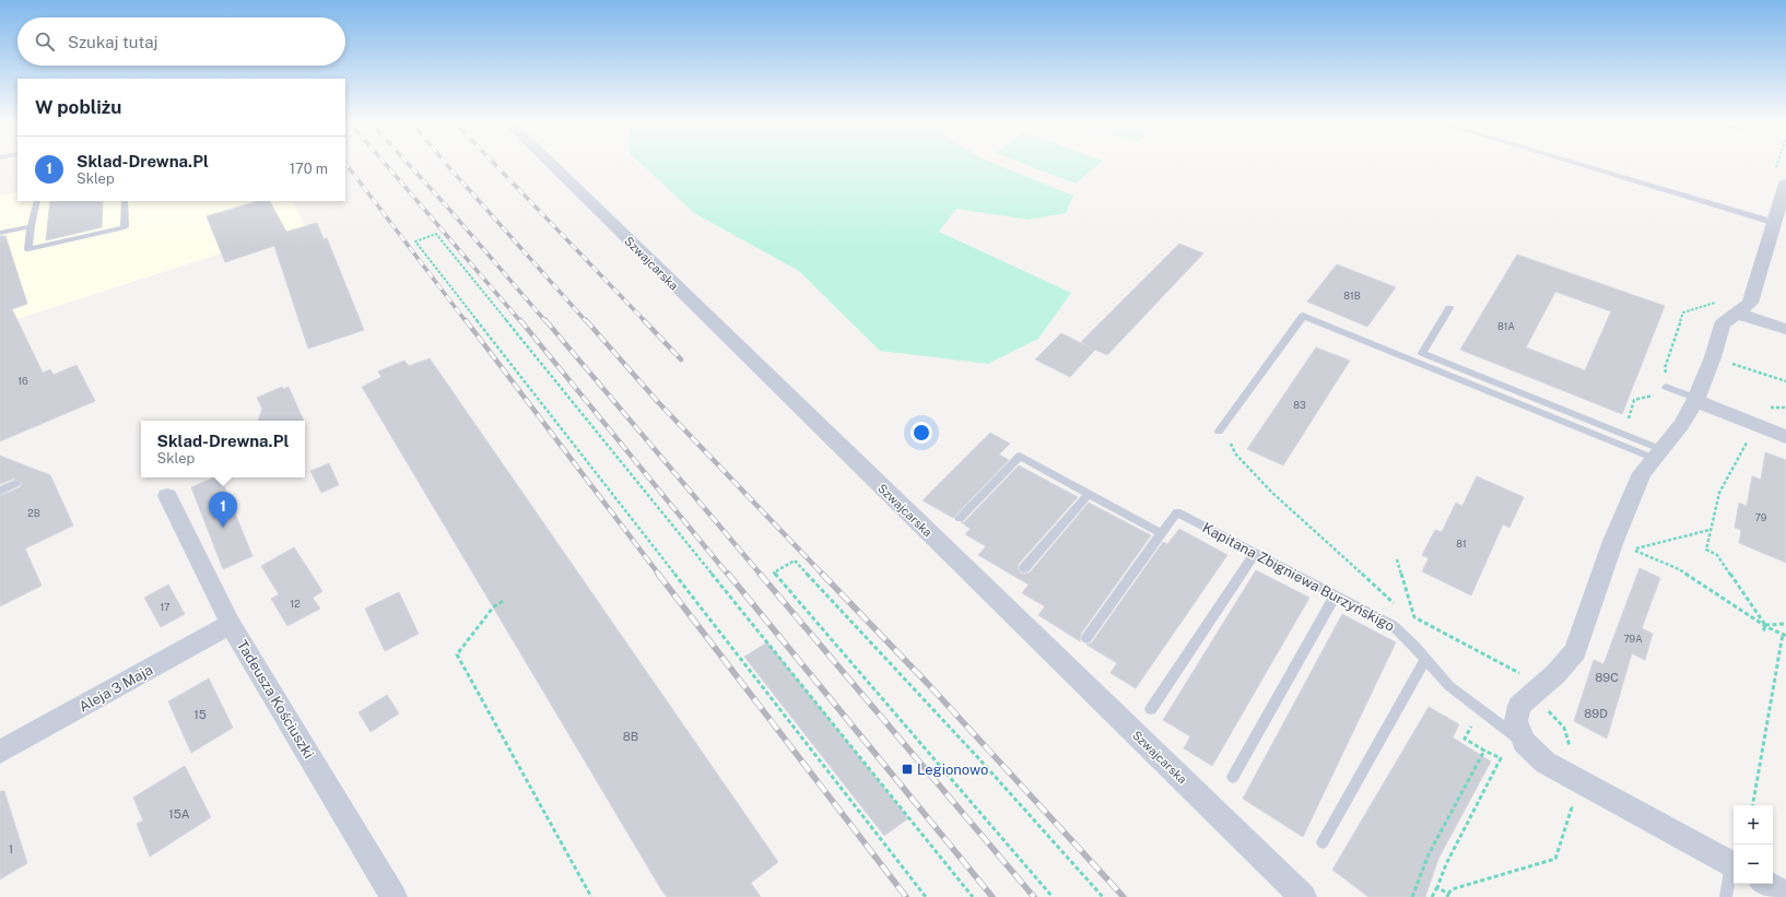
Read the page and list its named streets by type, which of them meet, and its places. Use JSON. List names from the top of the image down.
{
  "streets": {
    "street": [
      "Szwajcarska",
      "Kapitana Zbigniewa Burzyńskigo",
      "Aleja 3 Maja",
      "Tadeusza Kościuszki"
    ]
  },
  "crossings": [
    ["Aleja 3 Maja", "Tadeusza Kościuszki"]
  ],
  "places": {
    "transit": ["Legionowo"]
  },
  "house_numbers": [
    "81B",
    "81A",
    "16",
    "83",
    "2B",
    "79",
    "81",
    "12",
    "17",
    "79A",
    "89C",
    "89D",
    "15",
    "8B",
    "15A",
    "1"
  ],
  "page": {
    "search": "Szukaj tutaj",
    "heading": "W pobliżu",
    "list": [
      {
        "mark": "1",
        "name": "Sklad-Drewna.Pl",
        "note": "Sklep",
        "value": "170 m"
      }
    ],
    "popup": ["Sklad-Drewna.Pl", "Sklep"],
    "pins": "1",
    "map_buttons": ["+", "−"]
  }
}
